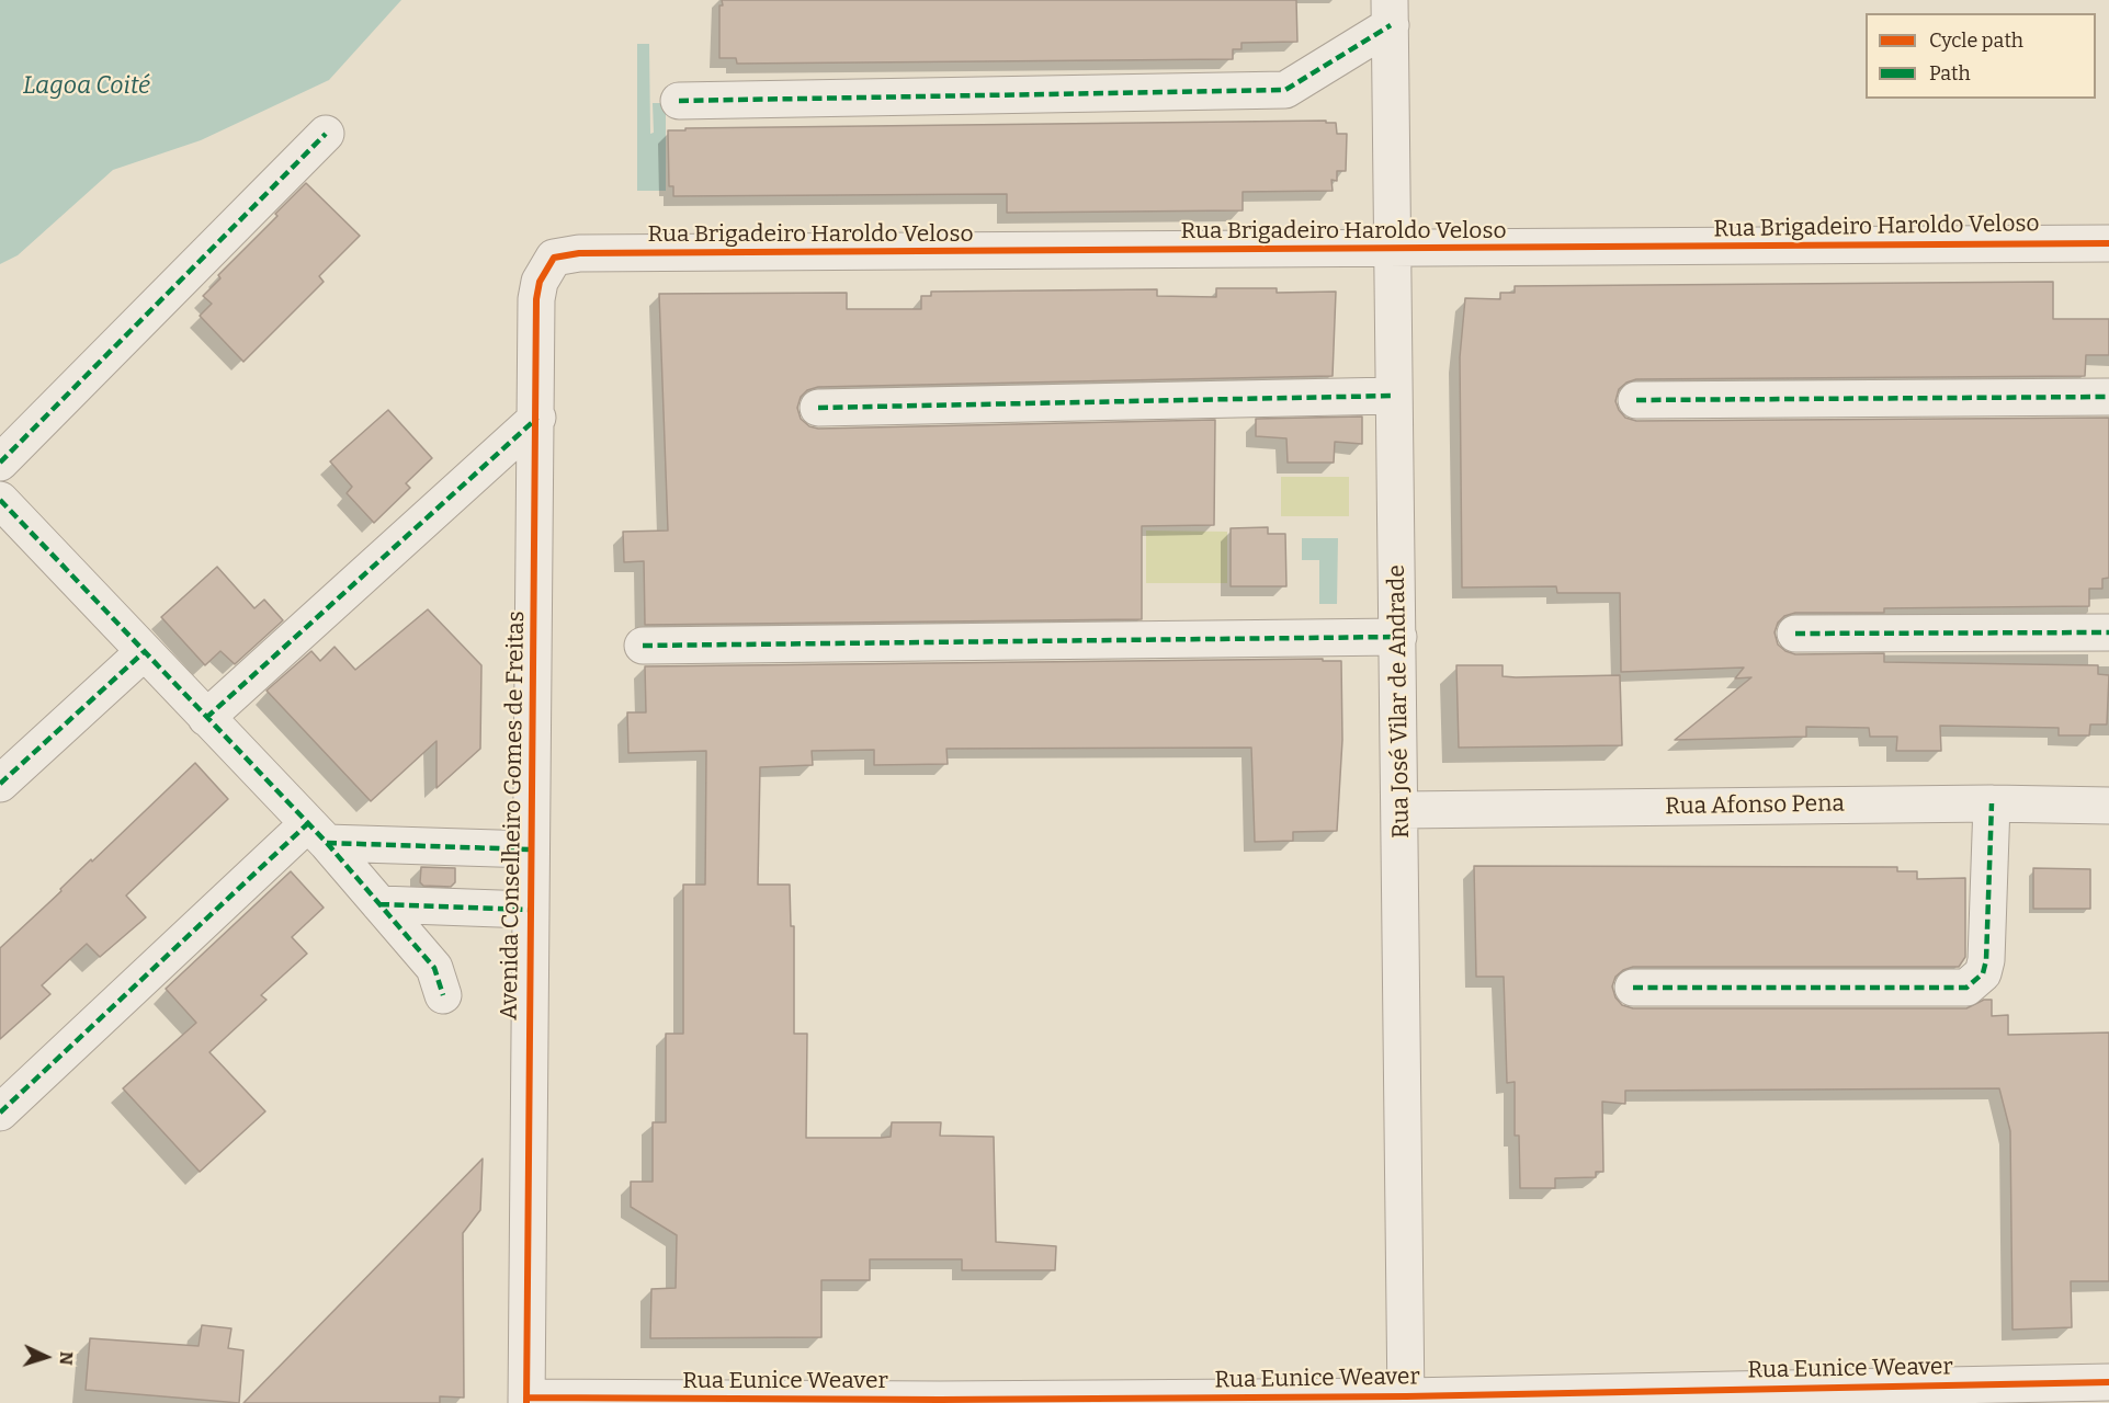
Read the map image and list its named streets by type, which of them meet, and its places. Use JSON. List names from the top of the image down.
{
  "streets": {
    "street": [
      "Rua Brigadeiro Haroldo Veloso",
      "Rua José Vilar de Andrade",
      "Rua Afonso Pena",
      "Avenida Conselheiro Gomes de Freitas",
      "Rua Eunice Weaver"
    ]
  },
  "crossings": [
    ["Rua Brigadeiro Haroldo Veloso", "Rua José Vilar de Andrade"],
    ["Rua Brigadeiro Haroldo Veloso", "Avenida Conselheiro Gomes de Freitas"],
    ["Rua José Vilar de Andrade", "Rua Afonso Pena"],
    ["Rua José Vilar de Andrade", "Rua Eunice Weaver"],
    ["Avenida Conselheiro Gomes de Freitas", "Rua Eunice Weaver"]
  ],
  "water": ["Lagoa Coité"],
  "legend": ["Cycle path", "Path"],
  "north": "right"
}
